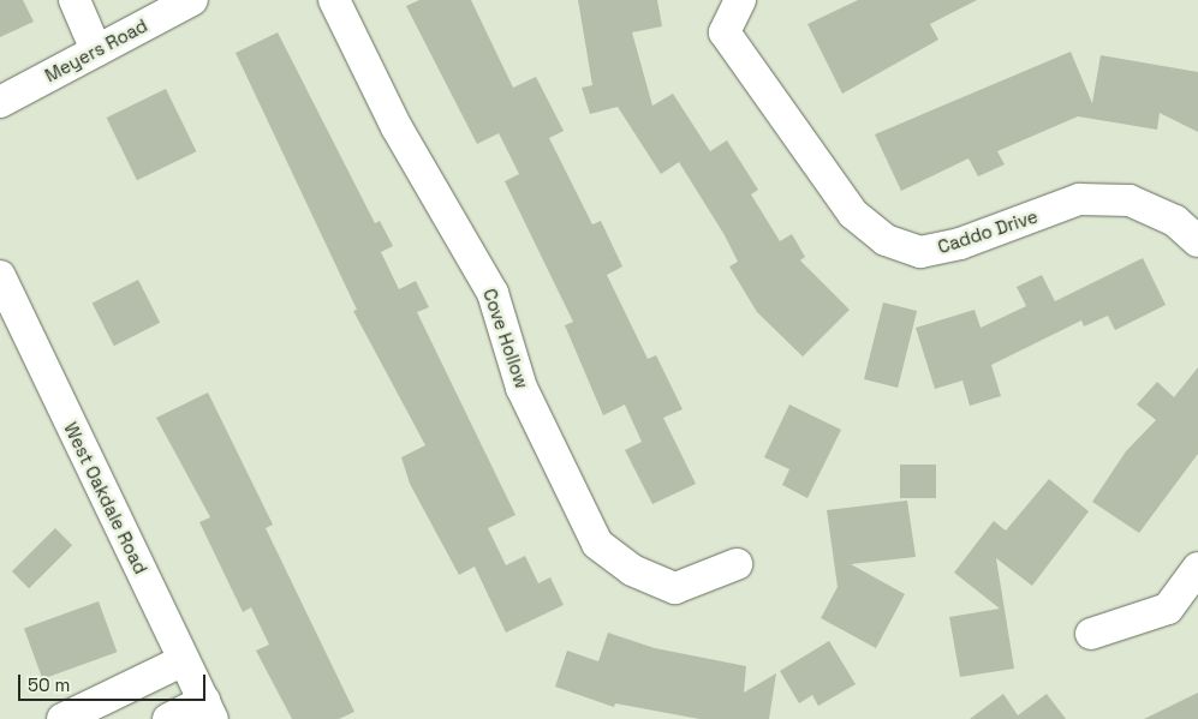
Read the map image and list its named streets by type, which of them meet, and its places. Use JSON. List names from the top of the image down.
{
  "streets": {
    "street": [
      "Meyers Road",
      "Caddo Drive",
      "Cove Hollow",
      "West Oakdale Road"
    ]
  },
  "scale_bar": "50 m"
}
